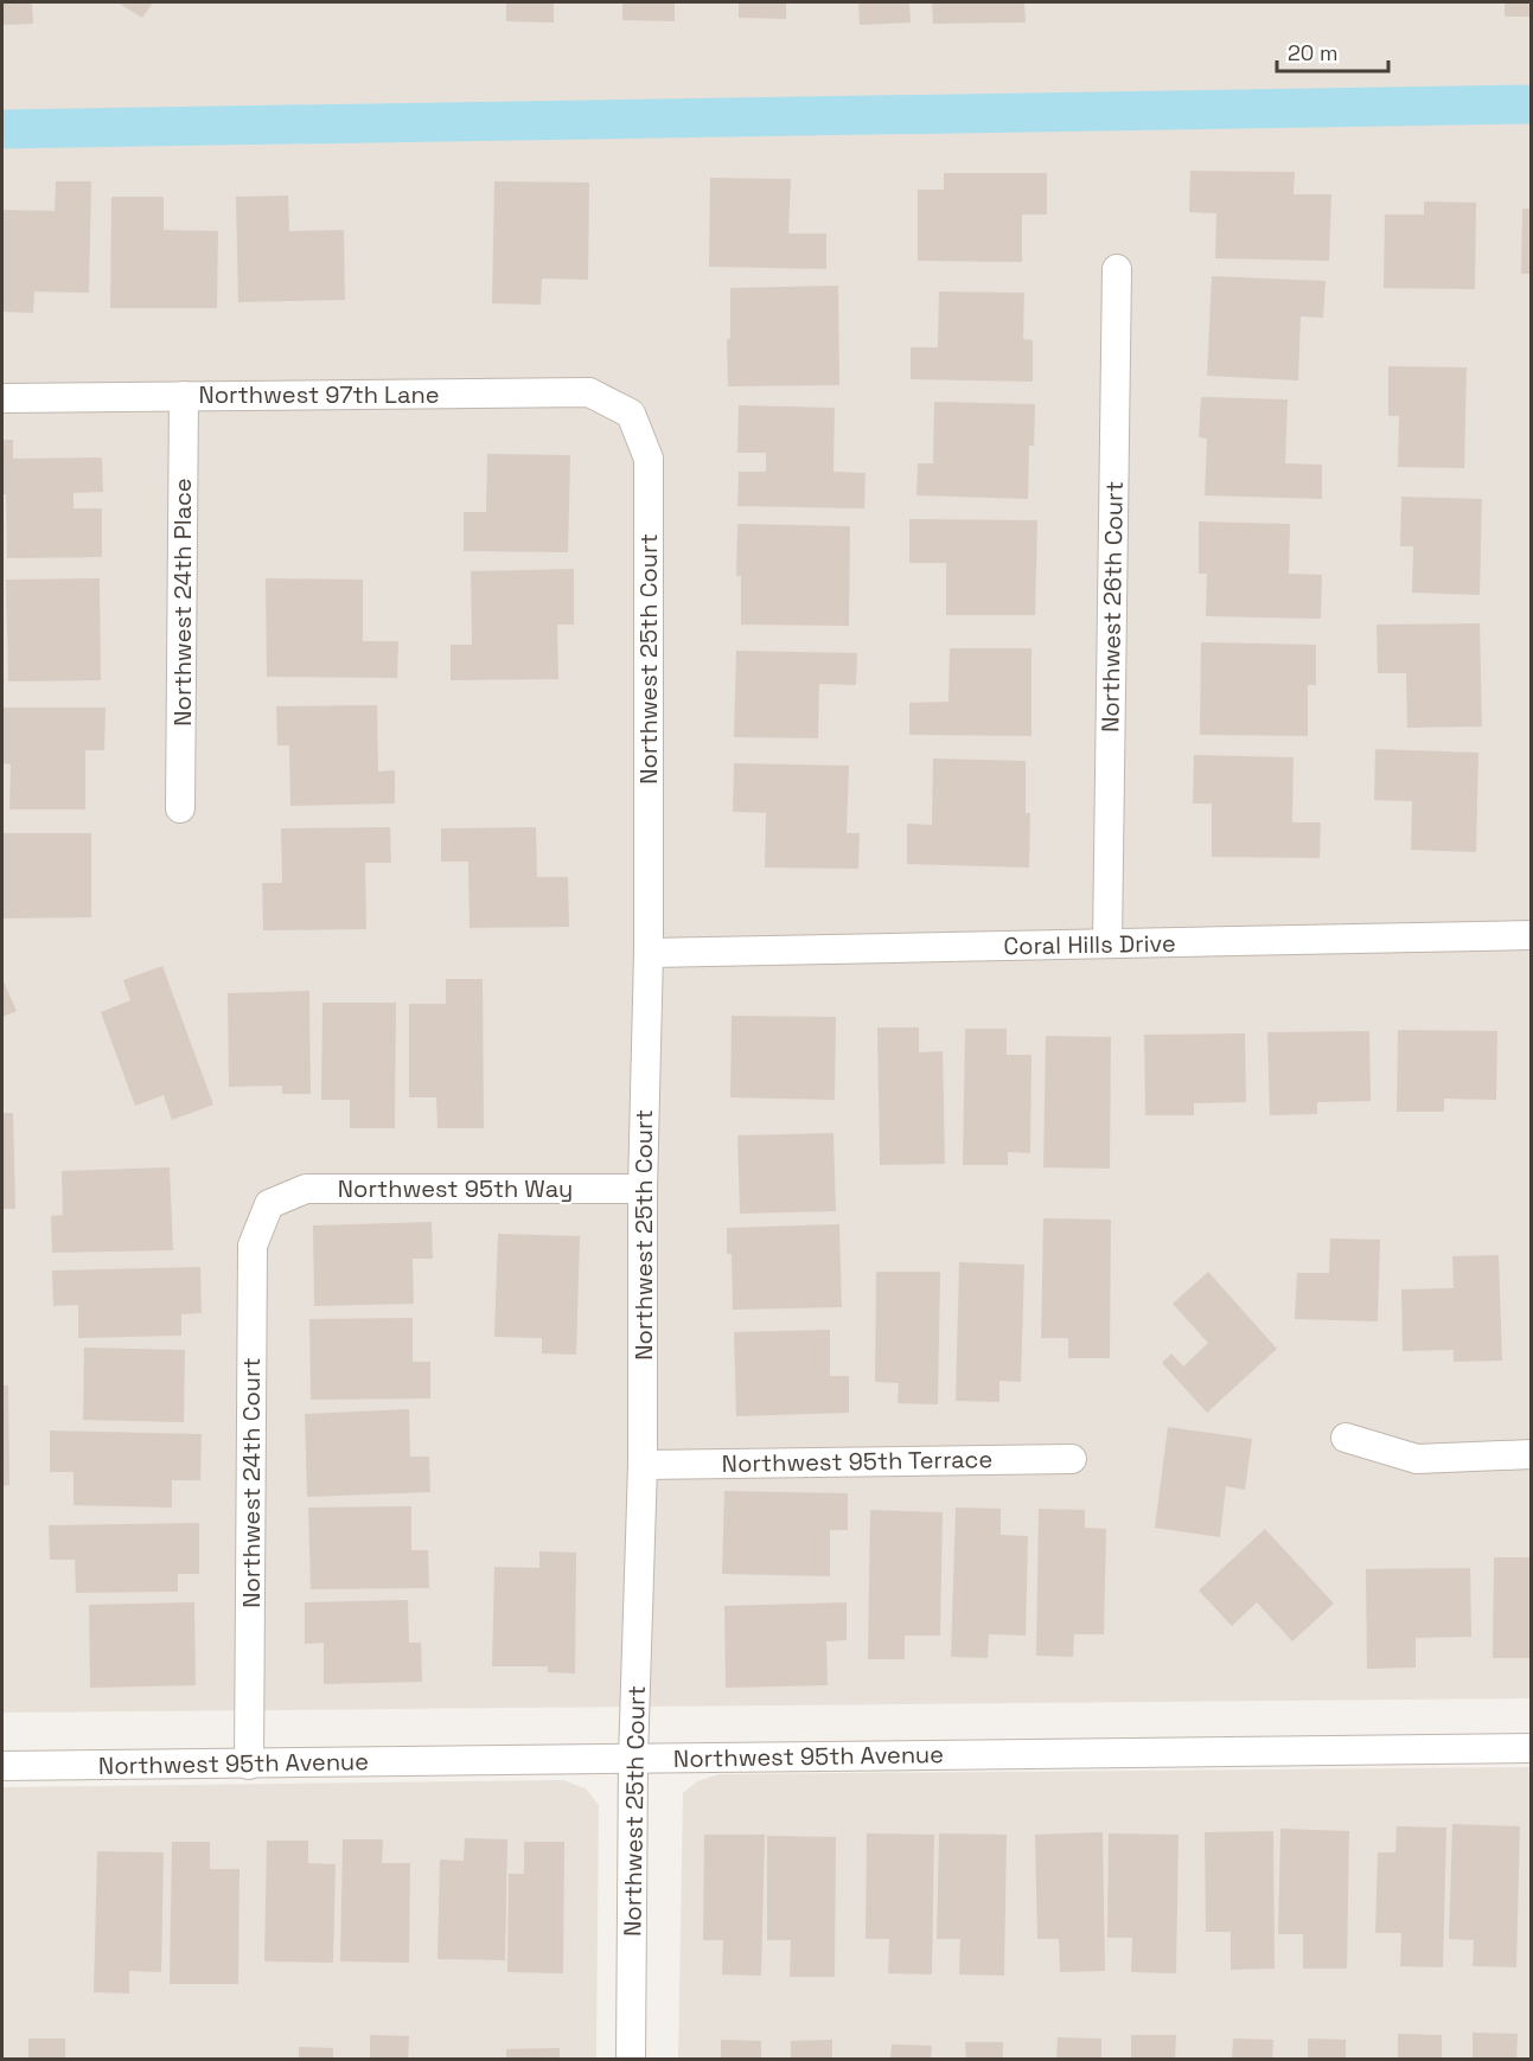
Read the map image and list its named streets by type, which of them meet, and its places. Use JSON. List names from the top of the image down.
{
  "streets": {
    "street": [
      "Northwest 97th Lane",
      "Northwest 24th Place",
      "Northwest 26th Court",
      "Northwest 25th Court",
      "Coral Hills Drive",
      "Northwest 95th Way",
      "Northwest 95th Terrace",
      "Northwest 24th Court",
      "Northwest 95th Avenue"
    ]
  },
  "crossings": [
    ["Northwest 97th Lane", "Northwest 24th Place"],
    ["Northwest 97th Lane", "Northwest 25th Court"],
    ["Northwest 26th Court", "Coral Hills Drive"],
    ["Northwest 25th Court", "Coral Hills Drive"],
    ["Northwest 25th Court", "Northwest 95th Way"],
    ["Northwest 25th Court", "Northwest 95th Terrace"],
    ["Northwest 25th Court", "Northwest 95th Avenue"],
    ["Northwest 95th Way", "Northwest 24th Court"],
    ["Northwest 24th Court", "Northwest 95th Avenue"]
  ],
  "scale_bar": "20 m"
}
